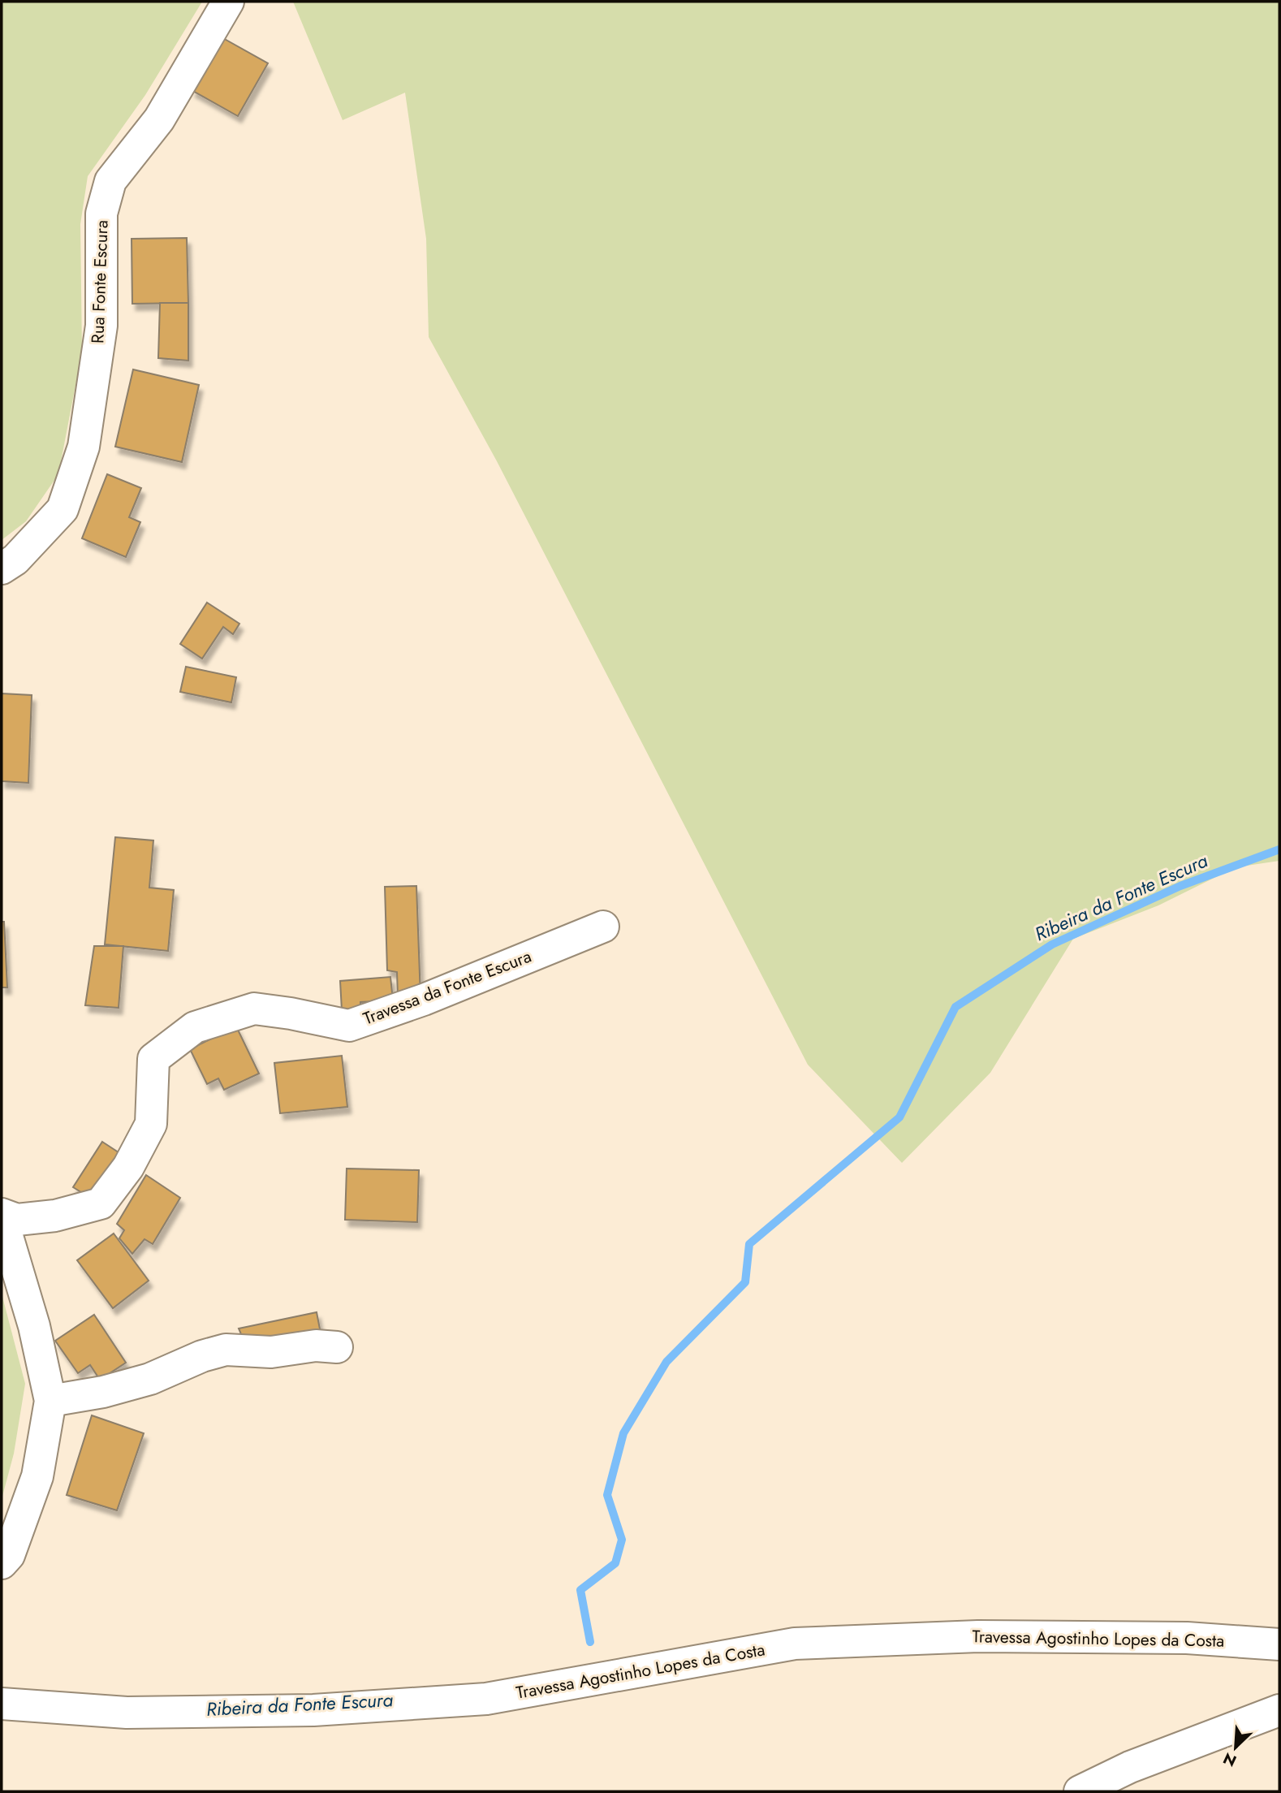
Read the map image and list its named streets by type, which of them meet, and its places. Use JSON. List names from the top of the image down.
{
  "streets": {
    "street": ["Rua Fonte Escura", "Travessa da Fonte Escura", "Travessa Agostinho Lopes da Costa"]
  },
  "water": ["Ribeira da Fonte Escura"],
  "north": "bottom left"
}
